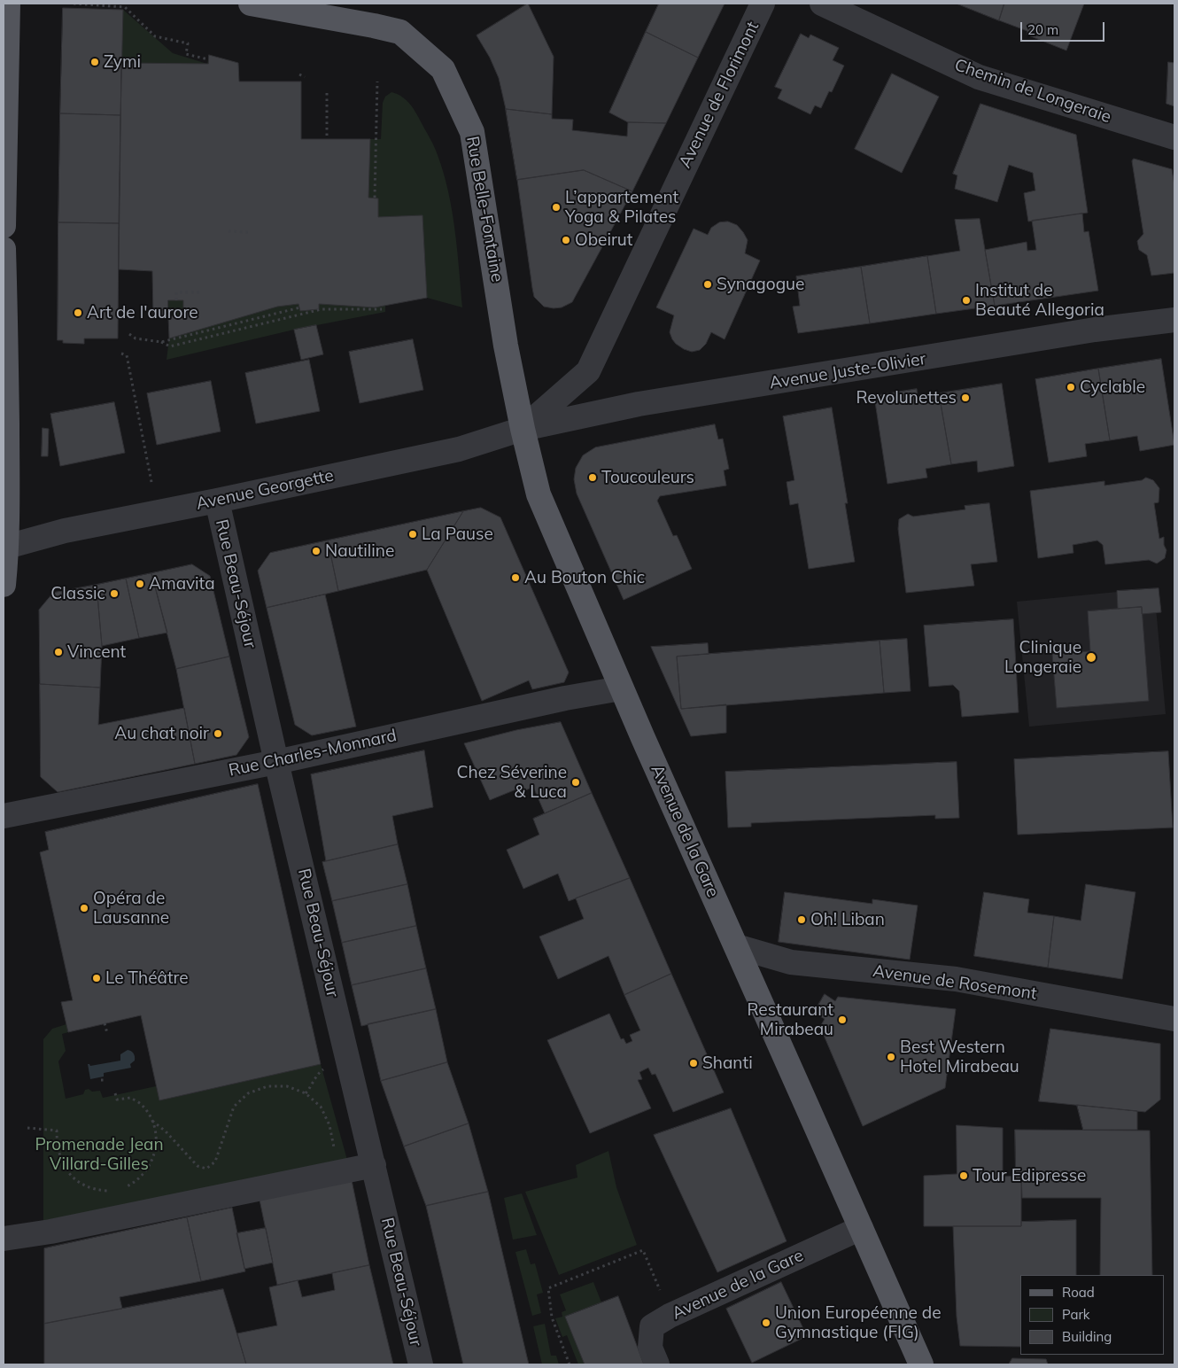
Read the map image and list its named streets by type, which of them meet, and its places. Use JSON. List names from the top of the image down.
{
  "streets": {
    "main road": ["Rue Belle-Fontaine", "Avenue de la Gare"],
    "street": [
      "Chemin de Longeraie",
      "Avenue de Florimont",
      "Avenue Juste-Olivier",
      "Avenue Georgette",
      "Rue Beau-Séjour",
      "Rue Charles-Monnard",
      "Avenue de Rosemont"
    ]
  },
  "crossings": [
    ["Avenue de Florimont", "Rue Belle-Fontaine"],
    ["Avenue de Florimont", "Avenue Juste-Olivier"],
    ["Avenue de Florimont", "Avenue Georgette"],
    ["Avenue de Florimont", "Avenue de la Gare"],
    ["Rue Belle-Fontaine", "Avenue Juste-Olivier"],
    ["Rue Belle-Fontaine", "Avenue Georgette"],
    ["Rue Belle-Fontaine", "Avenue de la Gare"],
    ["Avenue Juste-Olivier", "Avenue Georgette"],
    ["Avenue Juste-Olivier", "Avenue de la Gare"],
    ["Avenue Georgette", "Rue Beau-Séjour"],
    ["Avenue Georgette", "Avenue de la Gare"],
    ["Rue Beau-Séjour", "Rue Charles-Monnard"],
    ["Rue Charles-Monnard", "Avenue de la Gare"],
    ["Avenue de la Gare", "Avenue de Rosemont"]
  ],
  "parks": ["Promenade Jean Villard-Gilles"],
  "places": [
    "Zymi",
    "L’appartement Yoga & Pilates",
    "Obeirut",
    "Synagogue",
    "Institut de Beauté Allegoria",
    "Art de l'aurore",
    "Cyclable",
    "Revolunettes",
    "Toucouleurs",
    "La Pause",
    "Nautiline",
    "Au Bouton Chic",
    "Amavita",
    "Classic",
    "Vincent",
    "Clinique Longeraie",
    "Au chat noir",
    "Chez Séverine & Luca",
    "Opéra de Lausanne",
    "Oh! Liban",
    "Le Théâtre",
    "Restaurant Mirabeau",
    "Best Western Hotel Mirabeau",
    "Shanti",
    "Tour Edipresse",
    "Union Européenne de Gymnastique (FIG)"
  ],
  "legend": ["Road", "Park", "Building"],
  "scale_bar": "20 m"
}
